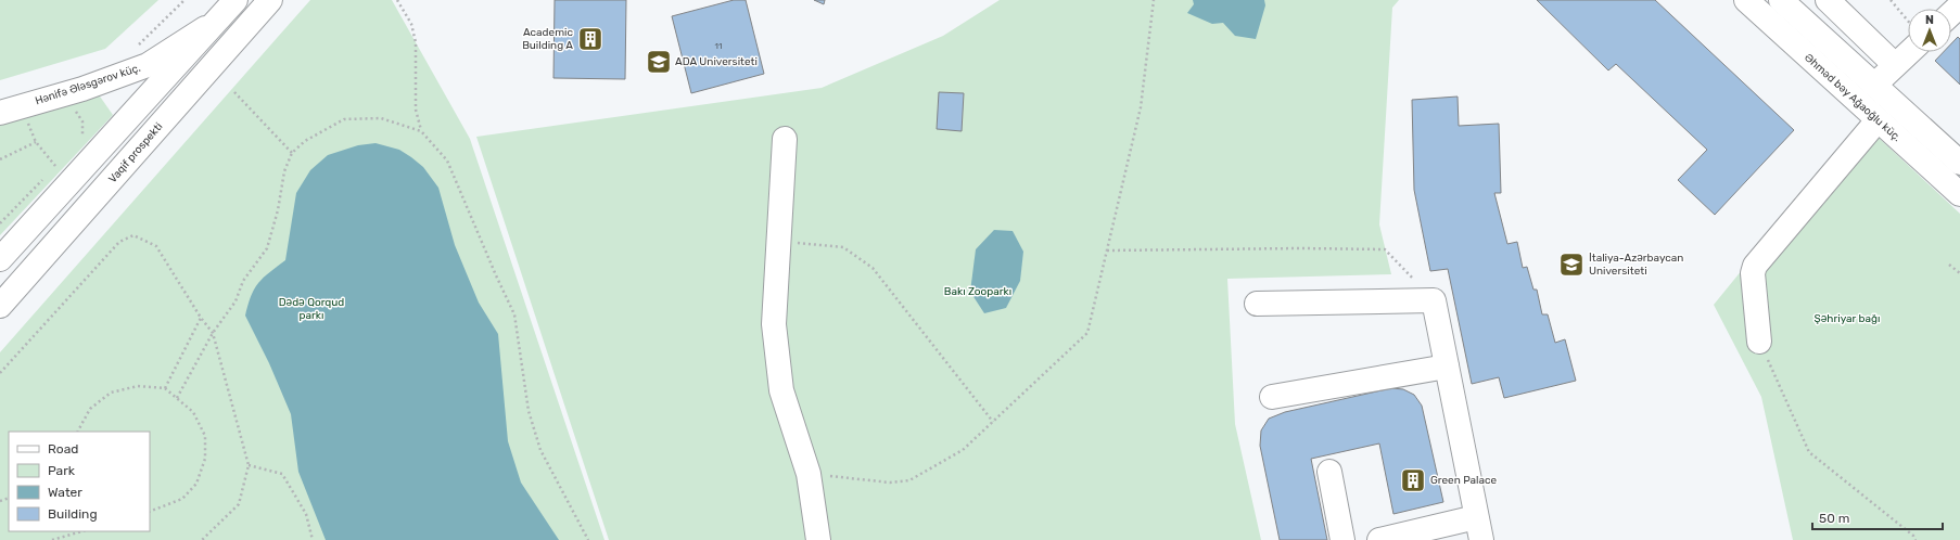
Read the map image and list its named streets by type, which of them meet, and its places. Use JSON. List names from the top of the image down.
{
  "streets": {
    "street": ["Hənifə Ələsgərov küç.", "Əhməd bəy Ağaoğlu küç.", "Vaqif prospekti"]
  },
  "parks": ["Bakı Zooparkı", "Dədə Qorqud parkı", "Şəhriyar bağı"],
  "places": {
    "building": ["Academic Building A", "Green Palace"],
    "school or university": ["ADA Universiteti", "İtaliya-Azərbaycan Universiteti"]
  },
  "house_numbers": ["11"],
  "legend": [
    "Road",
    "Park",
    "Water",
    "Building"
  ],
  "scale_bar": "50 m",
  "north": "top"
}
